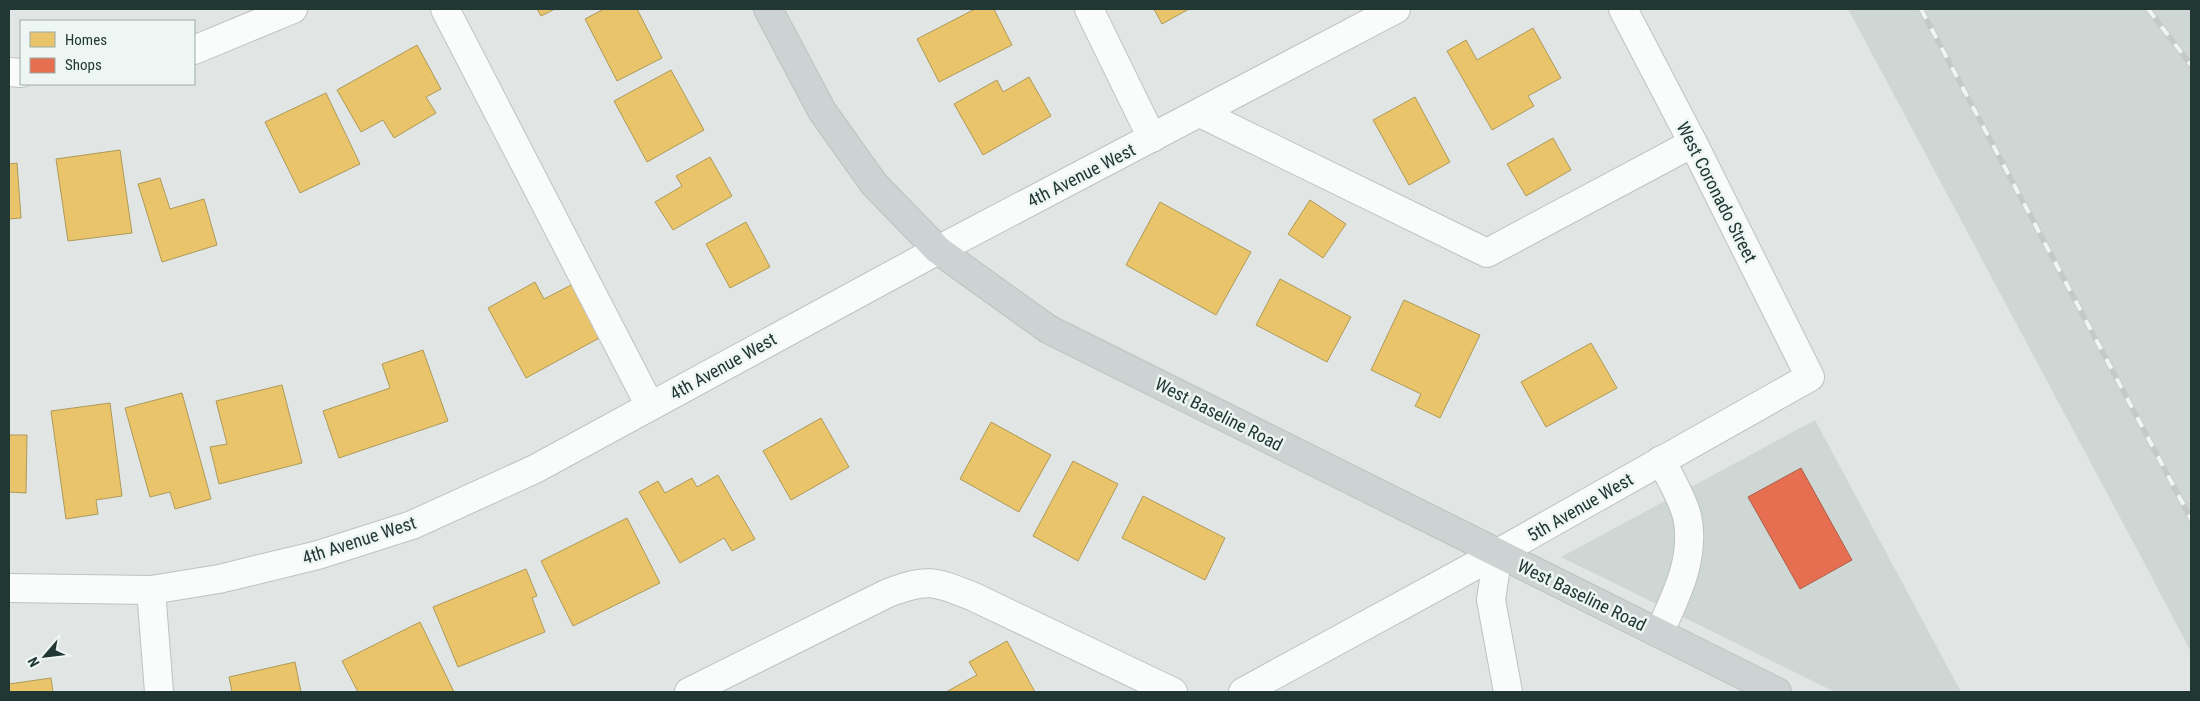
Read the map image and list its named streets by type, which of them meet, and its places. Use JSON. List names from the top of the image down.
{
  "streets": {
    "main road": ["West Baseline Road"],
    "street": ["4th Avenue West", "West Coronado Street", "5th Avenue West"]
  },
  "crossings": [
    ["4th Avenue West", "West Baseline Road"],
    ["West Coronado Street", "5th Avenue West"],
    ["West Baseline Road", "5th Avenue West"]
  ],
  "legend": ["Homes", "Shops"],
  "north": "bottom left"
}
